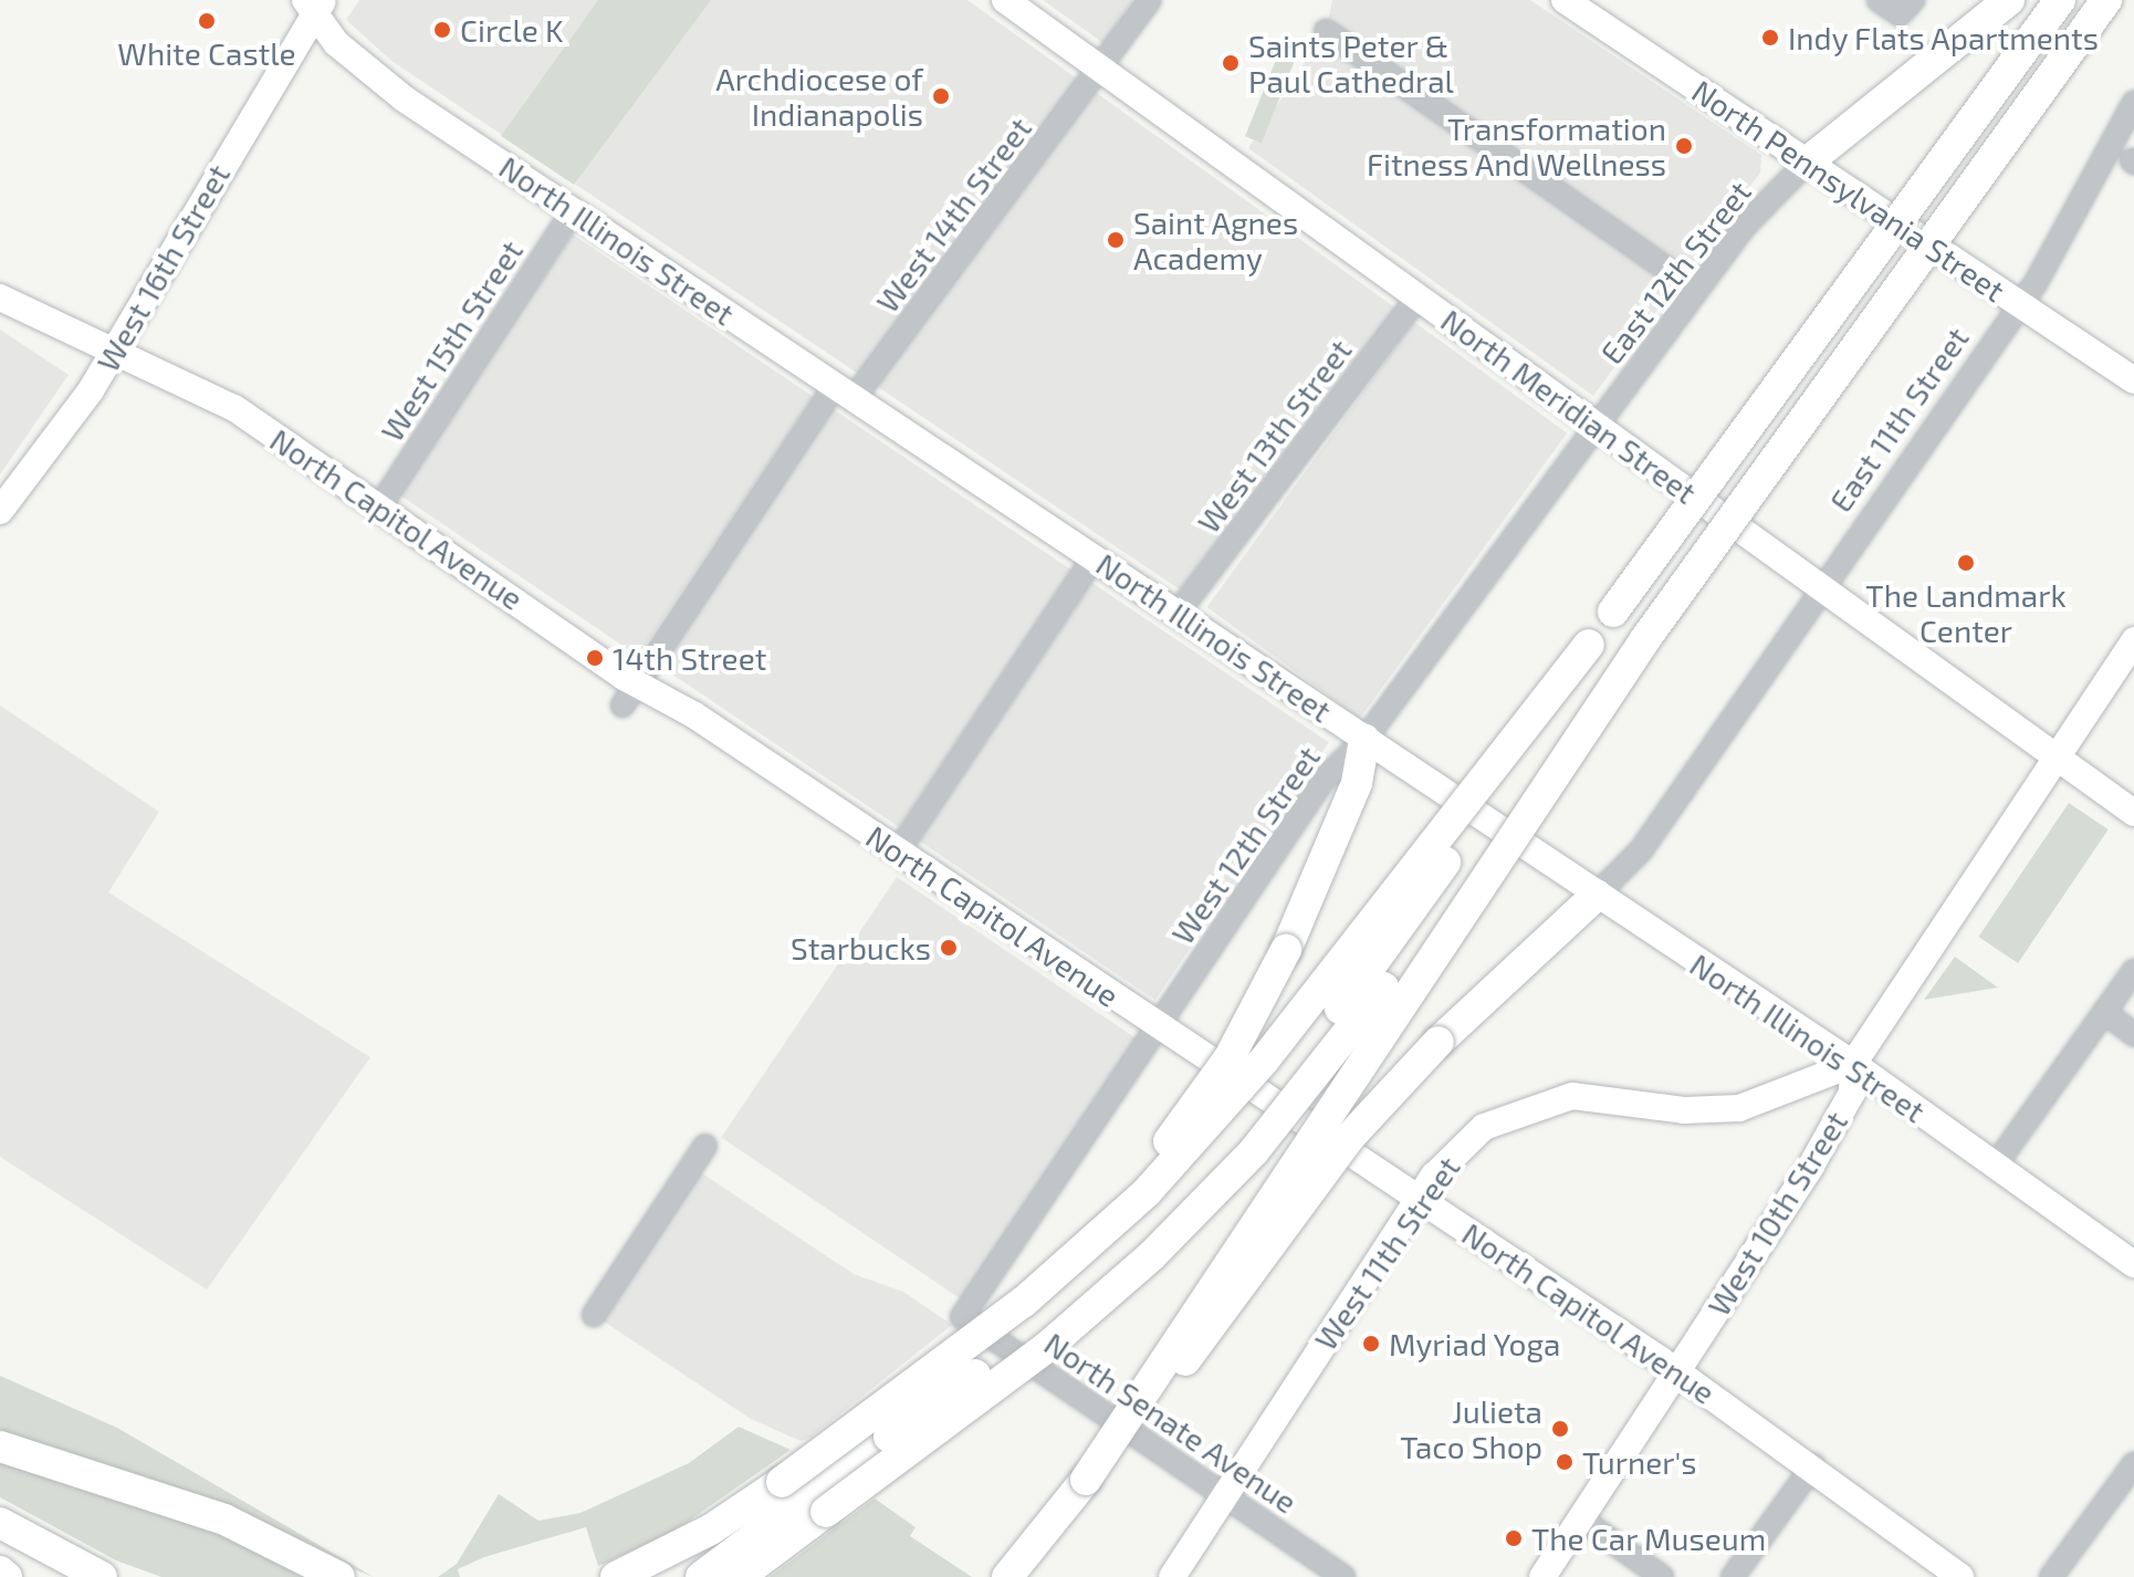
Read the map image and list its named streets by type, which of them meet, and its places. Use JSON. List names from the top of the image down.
{
  "streets": {
    "main road": [
      "North Pennsylvania Street",
      "North Illinois Street",
      "West 16th Street",
      "North Meridian Street",
      "North Capitol Avenue",
      "West 10th Street",
      "West 11th Street"
    ],
    "street": [
      "West 14th Street",
      "East 12th Street",
      "West 15th Street",
      "East 11th Street",
      "West 13th Street",
      "West 12th Street",
      "North Senate Avenue"
    ]
  },
  "crossings": [
    ["North Pennsylvania Street", "East 12th Street"],
    ["North Pennsylvania Street", "East 11th Street"],
    ["West 14th Street", "North Illinois Street"],
    ["West 14th Street", "North Meridian Street"],
    ["West 14th Street", "North Capitol Avenue"],
    ["North Illinois Street", "West 16th Street"],
    ["North Illinois Street", "West 15th Street"],
    ["North Illinois Street", "West 13th Street"],
    ["North Illinois Street", "West 12th Street"],
    ["North Illinois Street", "West 10th Street"],
    ["North Illinois Street", "West 11th Street"],
    ["West 16th Street", "North Capitol Avenue"],
    ["East 12th Street", "North Meridian Street"],
    ["East 12th Street", "West 12th Street"],
    ["West 15th Street", "North Capitol Avenue"],
    ["North Meridian Street", "East 11th Street"],
    ["North Meridian Street", "West 13th Street"],
    ["North Meridian Street", "West 12th Street"],
    ["North Meridian Street", "West 10th Street"],
    ["North Capitol Avenue", "West 12th Street"],
    ["North Capitol Avenue", "West 10th Street"],
    ["North Capitol Avenue", "West 11th Street"],
    ["West 12th Street", "North Senate Avenue"],
    ["West 10th Street", "West 11th Street"],
    ["West 11th Street", "North Senate Avenue"]
  ],
  "places": [
    "White Castle",
    "Circle K",
    "Indy Flats Apartments",
    "Saints Peter & Paul Cathedral",
    "Archdiocese of Indianapolis",
    "Transformation Fitness And Wellness",
    "Saint Agnes Academy",
    "The Landmark Center",
    "14th Street",
    "Starbucks",
    "Myriad Yoga",
    "Julieta Taco Shop",
    "Turner's",
    "The Car Museum"
  ]
}
